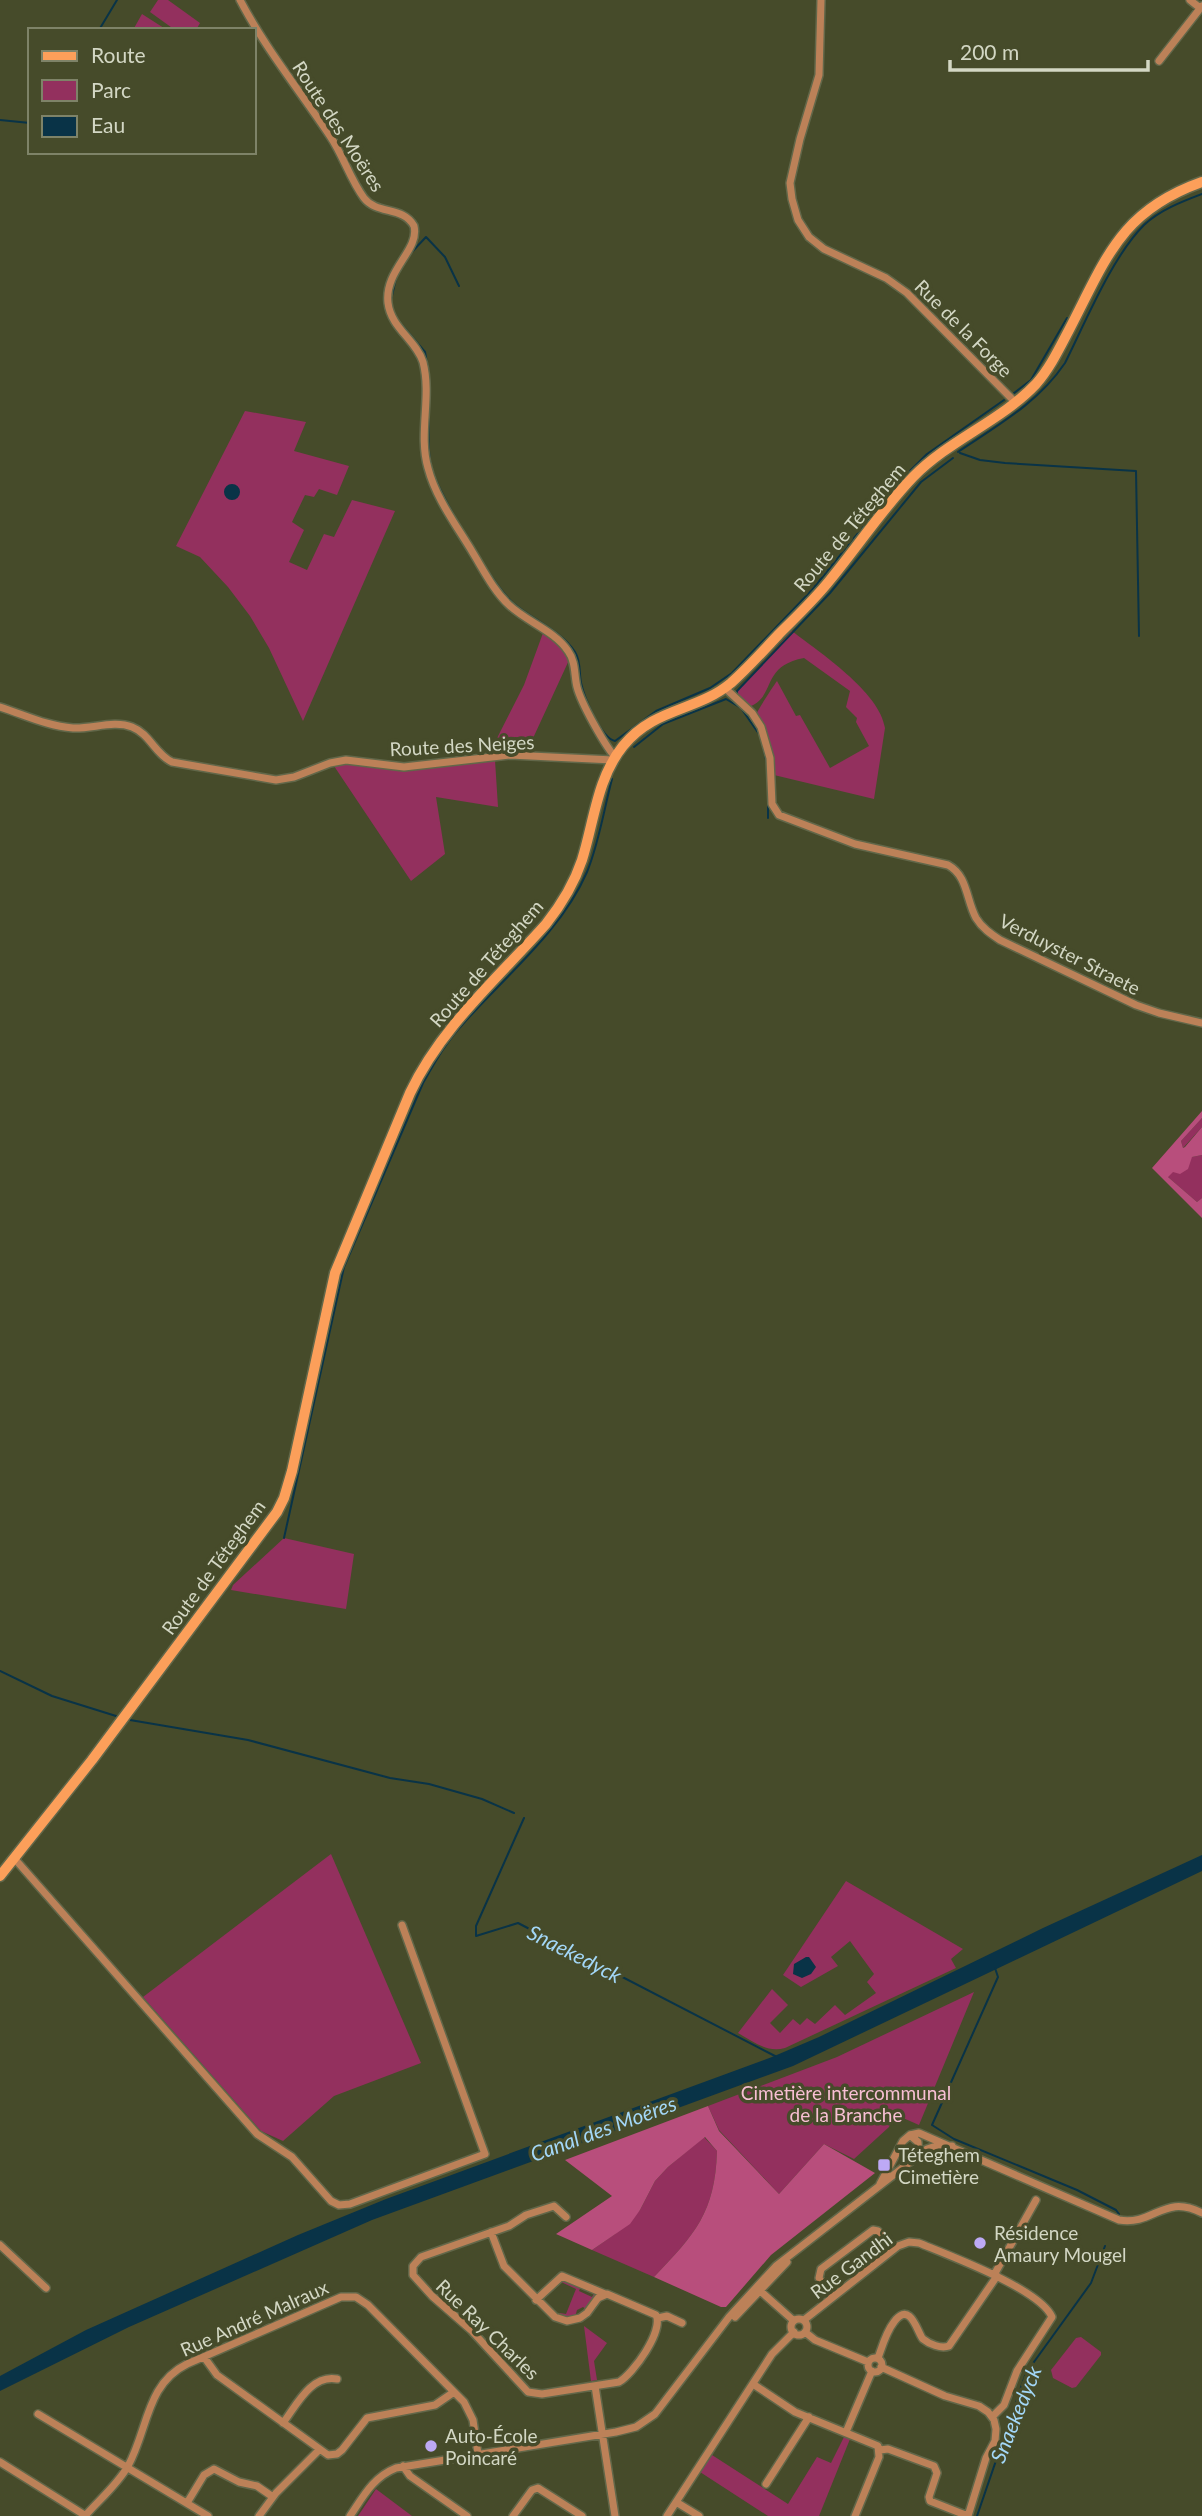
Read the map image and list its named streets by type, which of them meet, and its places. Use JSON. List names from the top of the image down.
{
  "streets": {
    "main road": ["Route de Téteghem"],
    "street": [
      "Route des Moëres",
      "Rue de la Forge",
      "Route des Neiges",
      "Verduyster Straete",
      "Rue Gandhi",
      "Rue André Malraux",
      "Rue Ray Charles"
    ]
  },
  "crossings": [
    ["Route des Moëres", "Route de Téteghem"],
    ["Route des Moëres", "Route des Neiges"],
    ["Rue de la Forge", "Route de Téteghem"],
    ["Route de Téteghem", "Route des Neiges"],
    ["Route de Téteghem", "Verduyster Straete"]
  ],
  "water": ["Snaekedyck", "Canal des Moëres"],
  "parks": ["Cimetière intercommunal de la Branche"],
  "places": {
    "transit": ["Téteghem Cimetière"],
    "other": ["Résidence Amaury Mougel", "Auto-École Poincaré"]
  },
  "legend": ["Route", "Parc", "Eau"],
  "scale_bar": "200 m"
}
